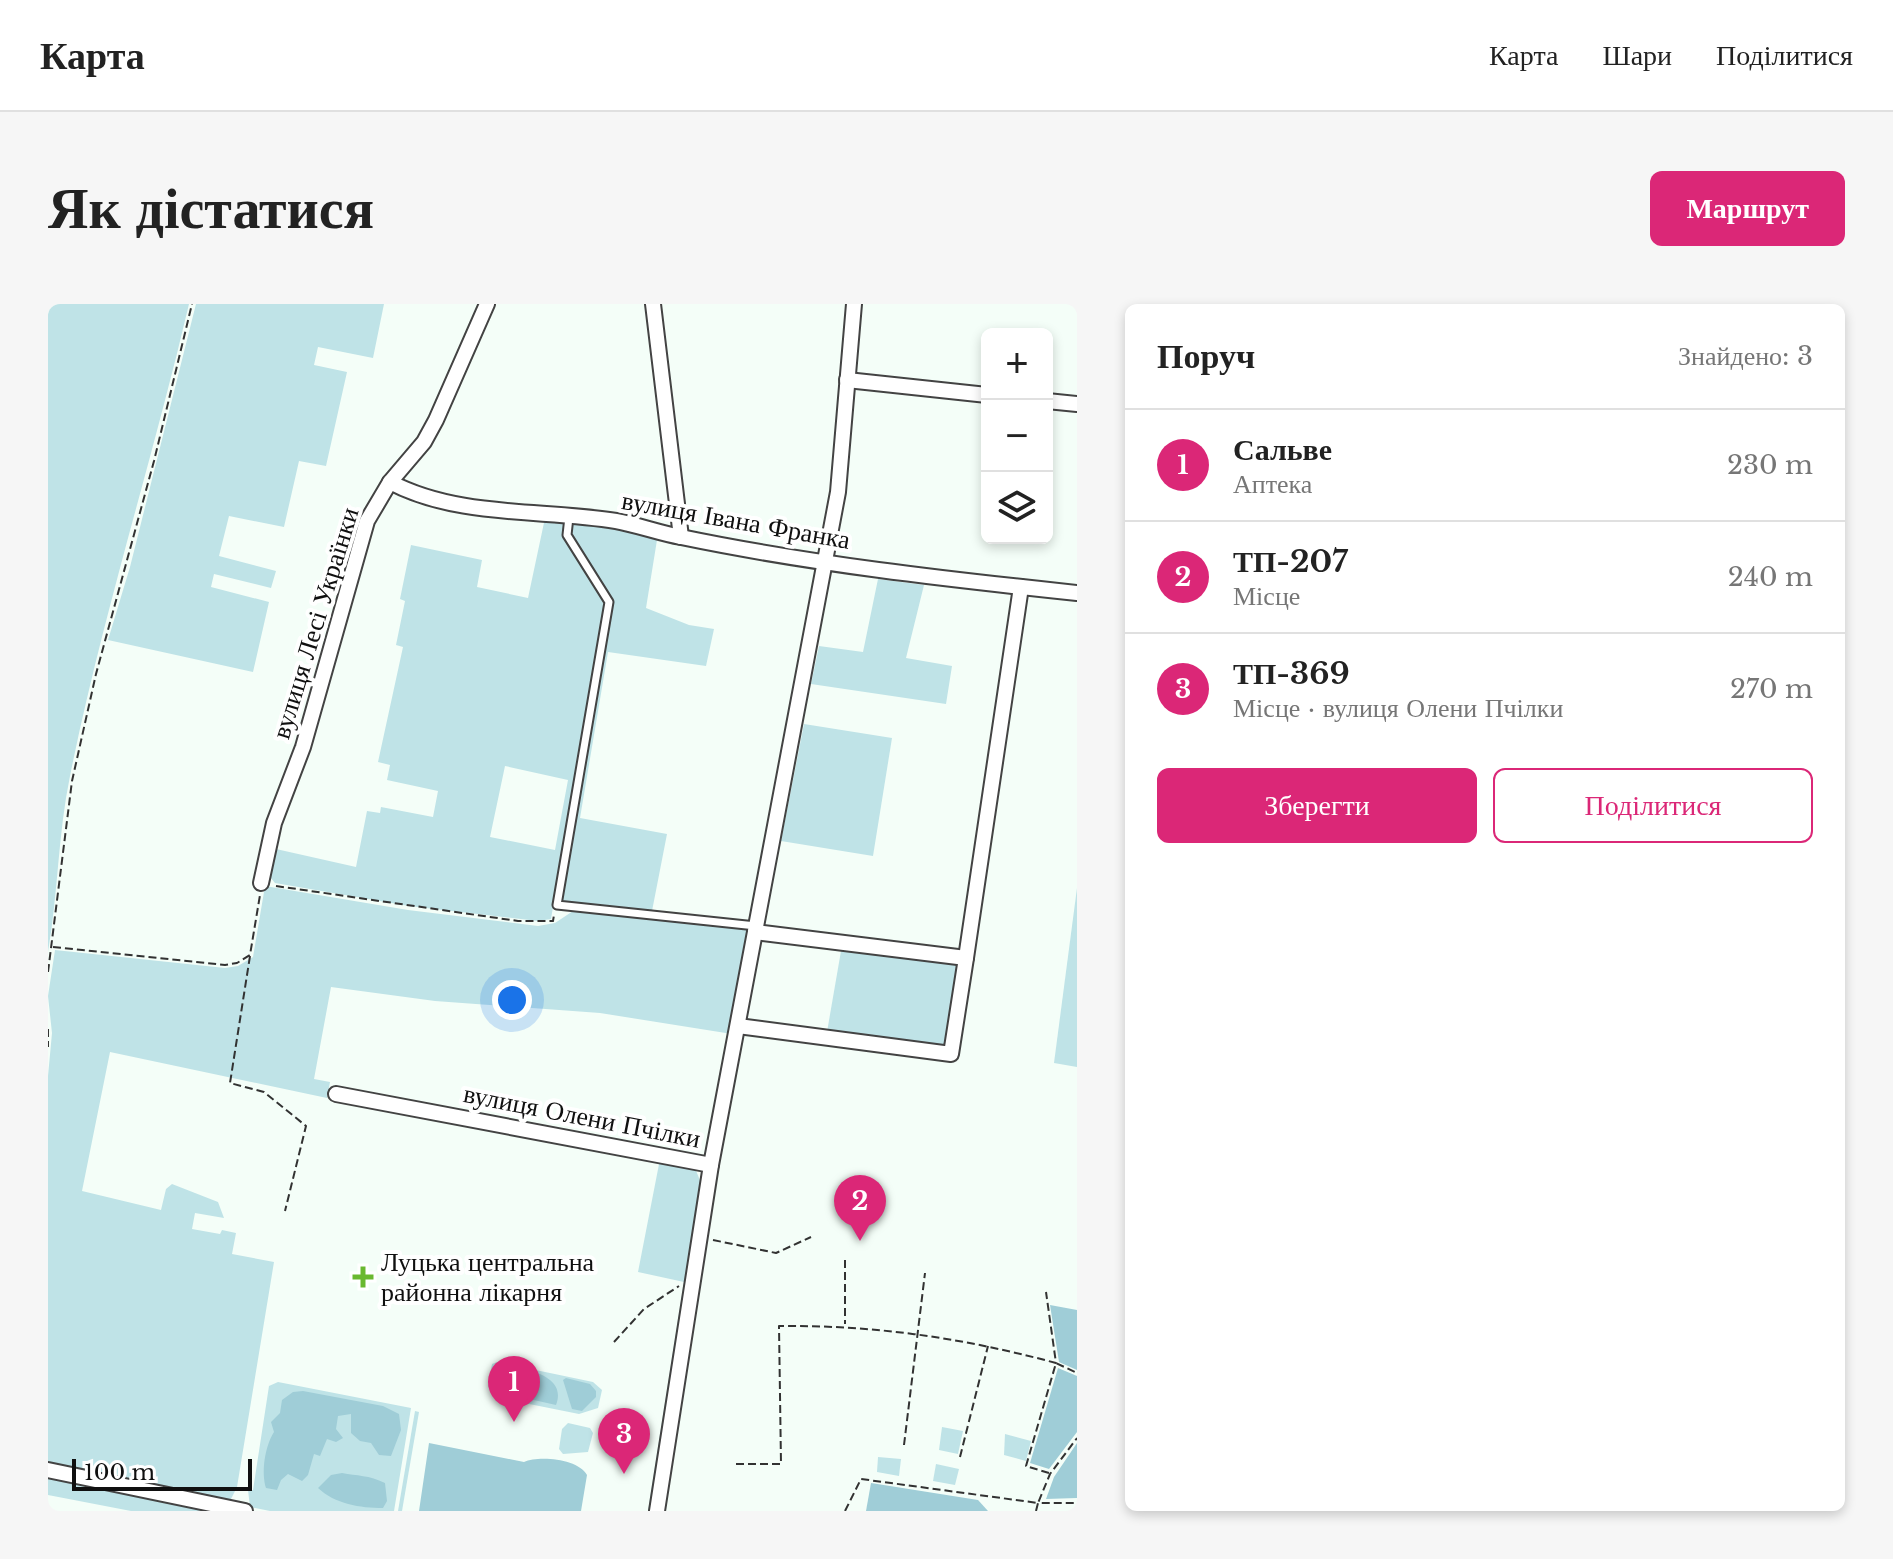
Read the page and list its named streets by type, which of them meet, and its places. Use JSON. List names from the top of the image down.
{
  "streets": {
    "street": ["вулиця Івана Франка", "вулиця Лесі Українки", "вулиця Олени Пчілки"]
  },
  "crossings": [
    ["вулиця Івана Франка", "вулиця Лесі Українки"]
  ],
  "places": {
    "health": ["Луцька центральна районна лікарня"]
  },
  "scale_bar": "100 m",
  "page": {
    "header": "Карта",
    "nav": ["Карта", "Шари", "Поділитися"],
    "buttons": [
      "Маршрут",
      ["Зберегти", "Поділитися"]
    ],
    "title": "Як дістатися",
    "heading": ["Поруч", "Знайдено: 3"],
    "map_buttons": ["+", "−"],
    "list": [
      {
        "mark": "1",
        "name": "Сальве",
        "note": "Аптека",
        "value": "230 m"
      },
      {
        "mark": "2",
        "name": "ТП-207",
        "note": "Місце",
        "value": "240 m"
      },
      {
        "mark": "3",
        "name": "ТП-369",
        "note": "Місце · вулиця Олени Пчілки",
        "value": "270 m"
      }
    ],
    "pins": ["2", "1", "3"],
    "scale": "100 m"
  }
}
